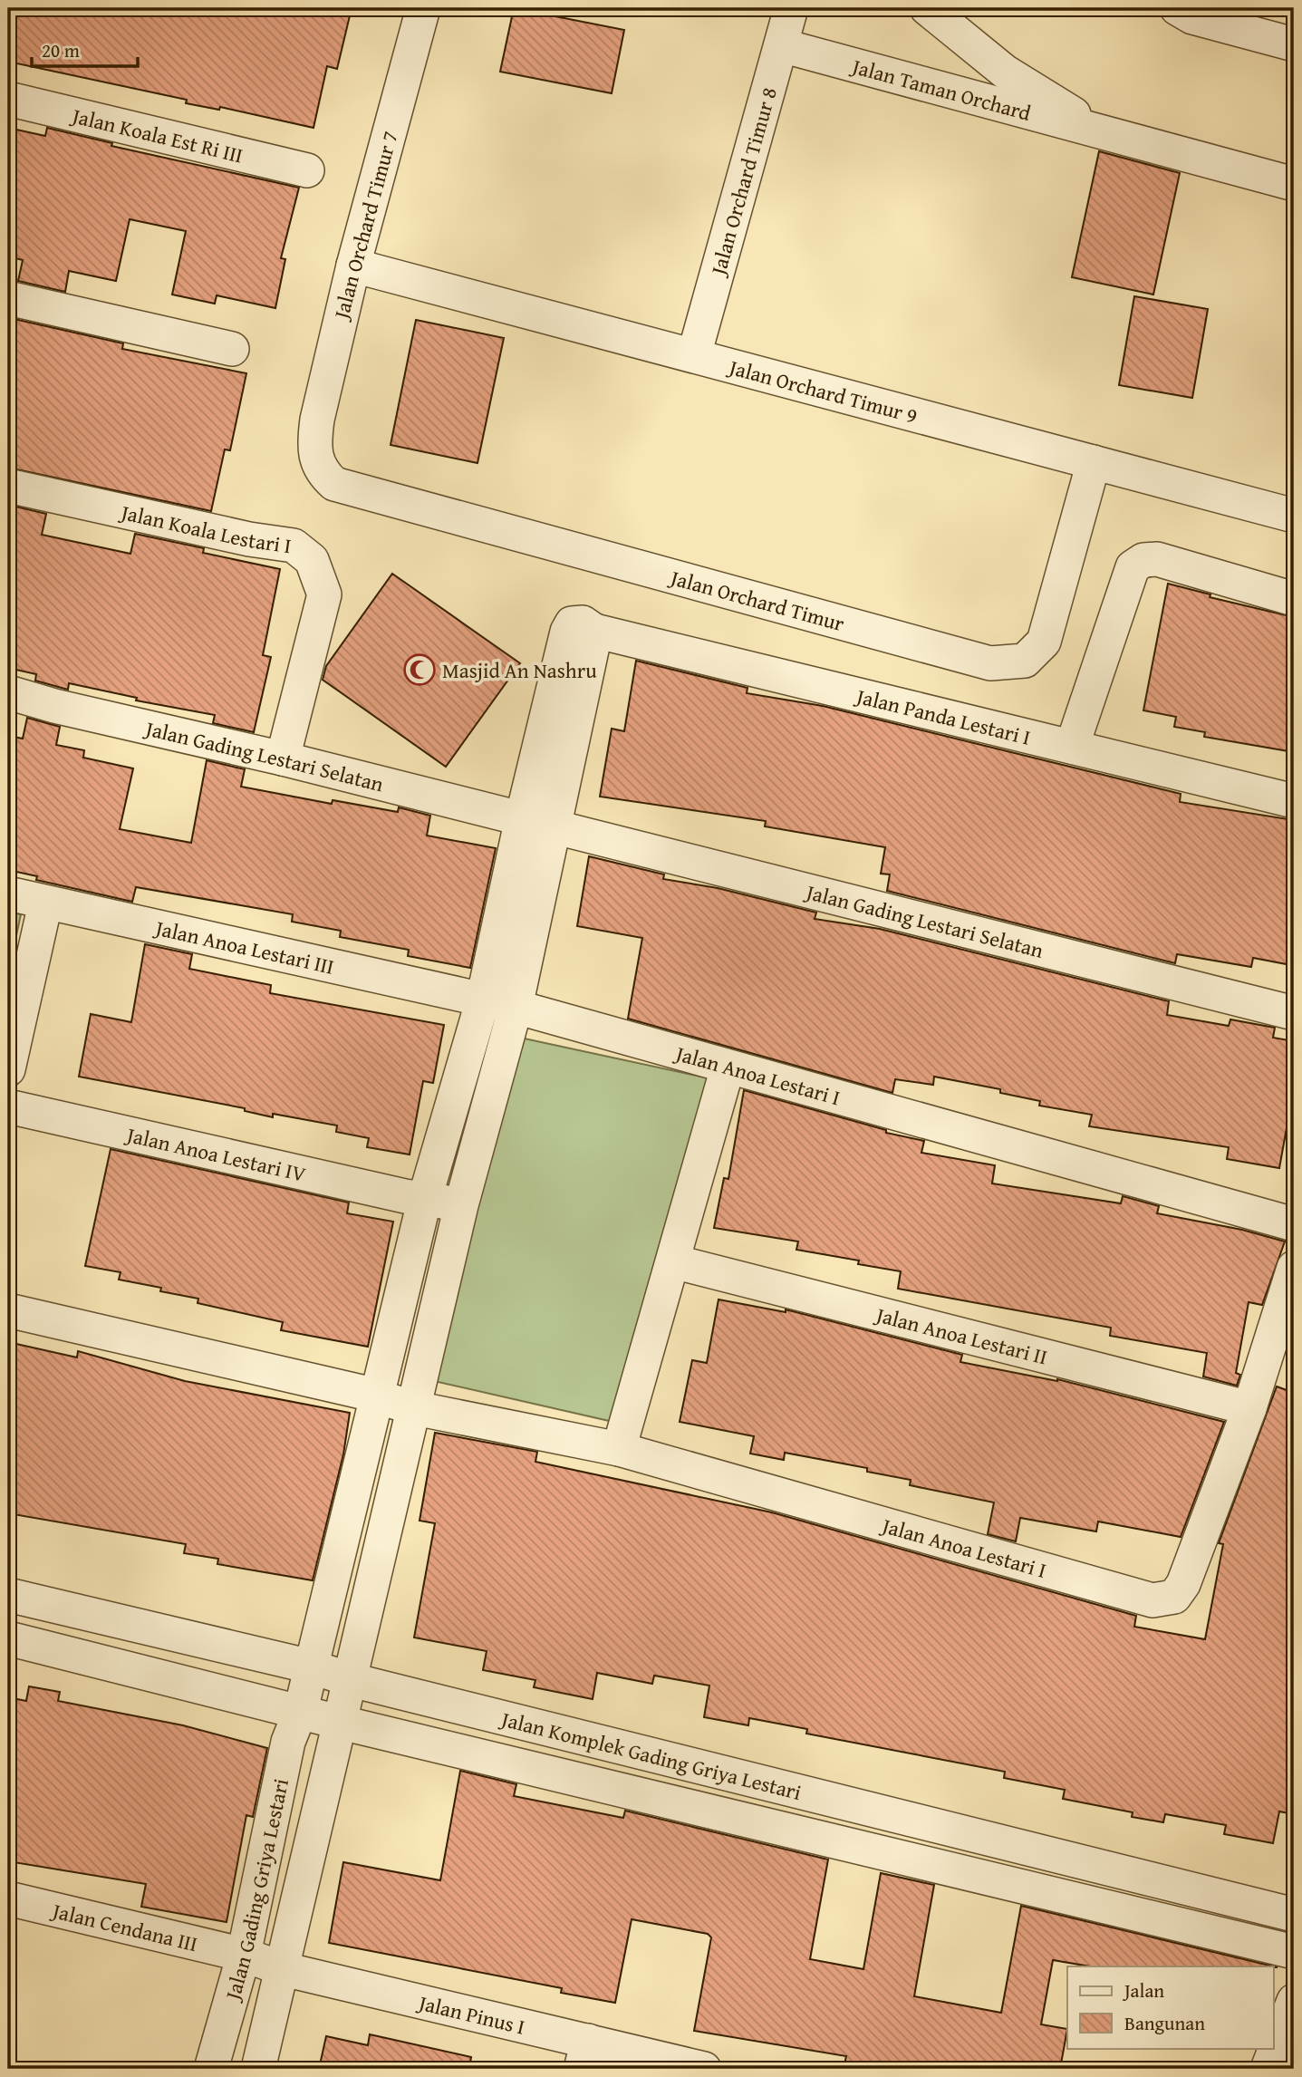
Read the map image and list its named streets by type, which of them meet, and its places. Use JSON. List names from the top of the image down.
{
  "streets": {
    "street": [
      "Jalan Taman Orchard",
      "Jalan Koala Est Ri III",
      "Jalan Orchard Timur 8",
      "Jalan Orchard Timur 7",
      "Jalan Orchard Timur 9",
      "Jalan Koala Lestari I",
      "Jalan Orchard Timur",
      "Jalan Panda Lestari I",
      "Jalan Gading Lestari Selatan",
      "Jalan Anoa Lestari III",
      "Jalan Anoa Lestari I",
      "Jalan Anoa Lestari IV",
      "Jalan Anoa Lestari II",
      "Jalan Komplek Gading Griya Lestari",
      "Jalan Gading Griya Lestari",
      "Jalan Cendana III",
      "Jalan Pinus I"
    ]
  },
  "crossings": [
    ["Jalan Taman Orchard", "Jalan Orchard Timur 8"],
    ["Jalan Orchard Timur 8", "Jalan Orchard Timur 9"],
    ["Jalan Orchard Timur 7", "Jalan Orchard Timur 9"],
    ["Jalan Orchard Timur 7", "Jalan Orchard Timur"],
    ["Jalan Orchard Timur 9", "Jalan Orchard Timur"],
    ["Jalan Koala Lestari I", "Jalan Gading Lestari Selatan"],
    ["Jalan Anoa Lestari III", "Jalan Anoa Lestari I"],
    ["Jalan Anoa Lestari I", "Jalan Anoa Lestari II"],
    ["Jalan Komplek Gading Griya Lestari", "Jalan Gading Griya Lestari"],
    ["Jalan Gading Griya Lestari", "Jalan Cendana III"],
    ["Jalan Gading Griya Lestari", "Jalan Pinus I"],
    ["Jalan Cendana III", "Jalan Pinus I"]
  ],
  "places": {
    "mosque": ["Masjid An Nashru"]
  },
  "legend": ["Jalan", "Bangunan"],
  "scale_bar": "20 m"
}
